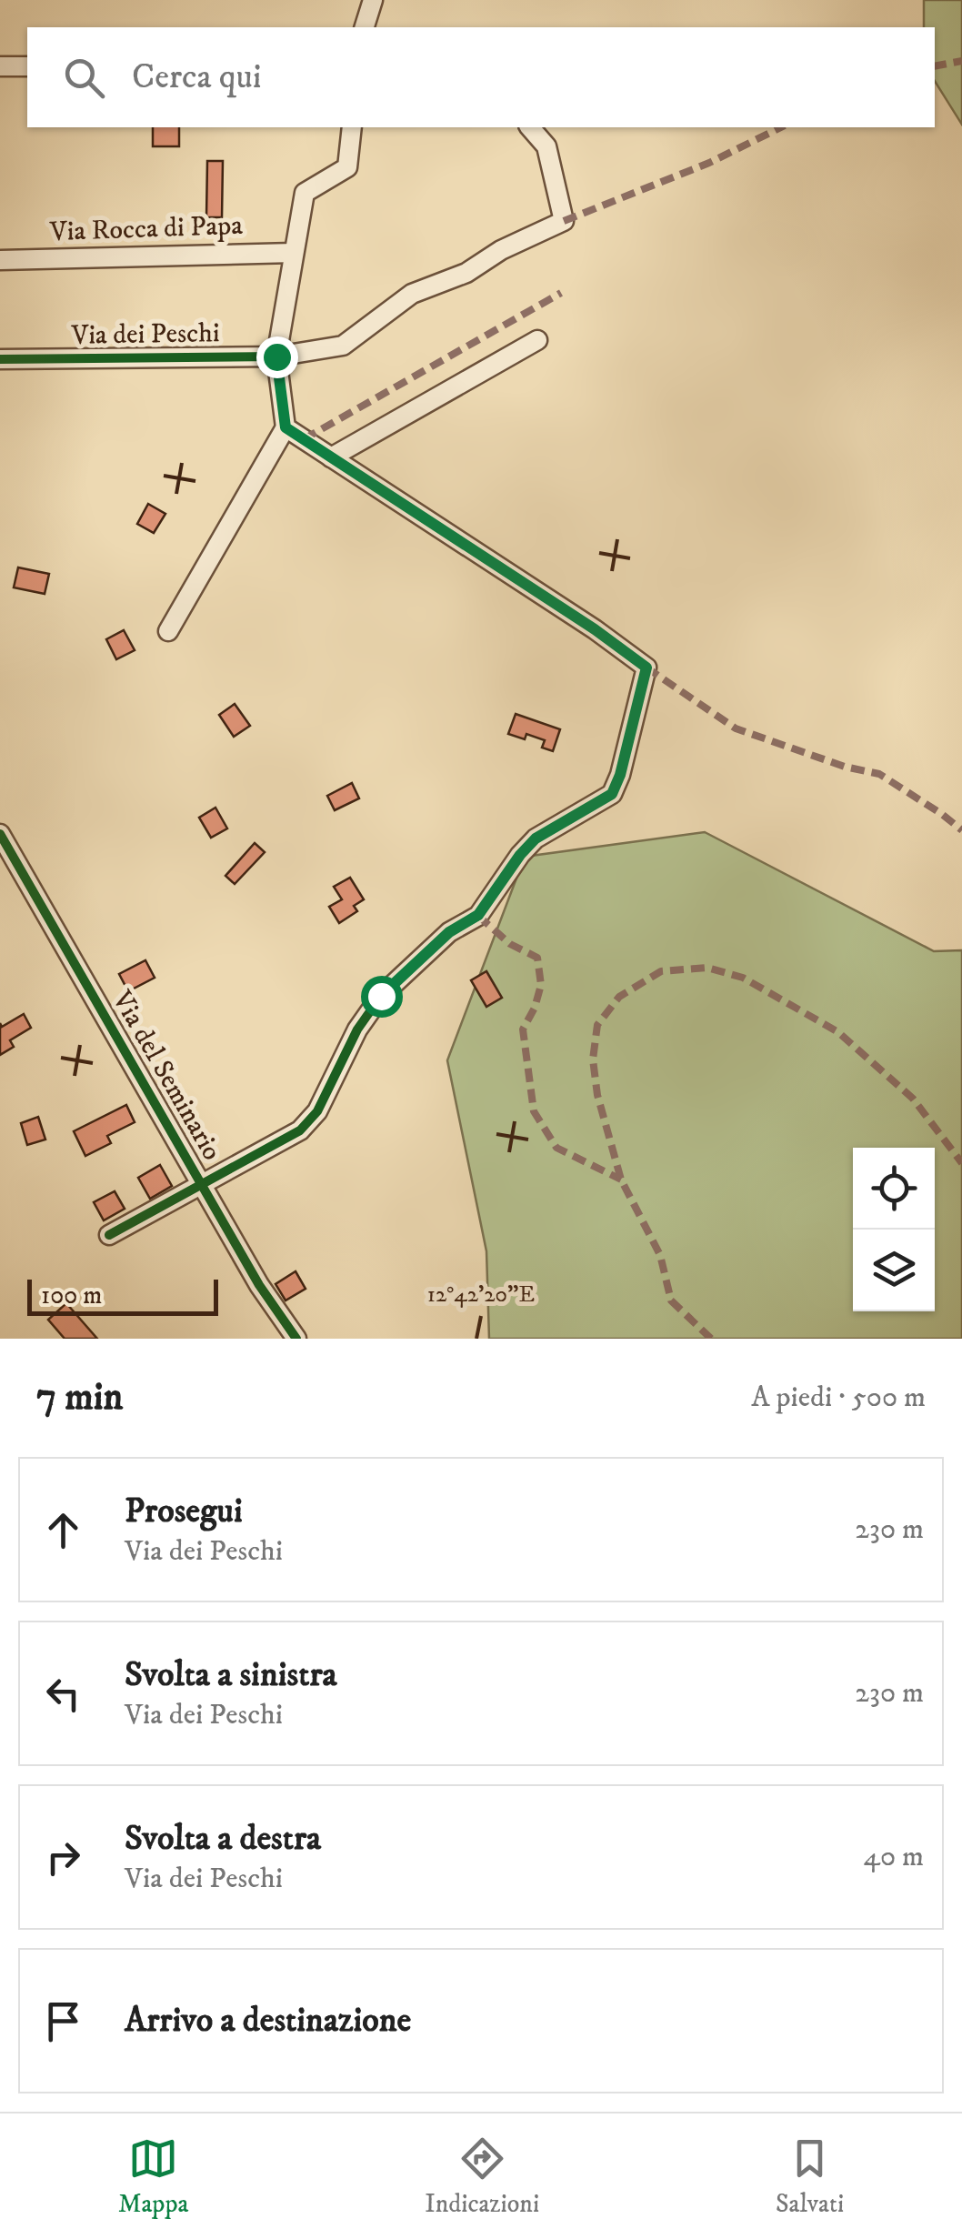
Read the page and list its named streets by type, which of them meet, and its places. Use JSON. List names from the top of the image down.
{
  "streets": {
    "street": ["Via Rocca di Papa", "Via dei Peschi", "Via del Seminario"]
  },
  "scale_bar": "100 m",
  "page": {
    "search": "Cerca qui",
    "scale": "100 m",
    "heading": ["7 min", "A piedi · 500 m"],
    "list": [
      ["Prosegui", "Via dei Peschi", "230 m"],
      ["Svolta a sinistra", "Via dei Peschi", "230 m"],
      ["Svolta a destra", "Via dei Peschi", "40 m"],
      "Arrivo a destinazione"
    ],
    "nav": ["Mappa", "Indicazioni", "Salvati"]
  },
  "coordinates": ["12°42'20\"E"]
}
